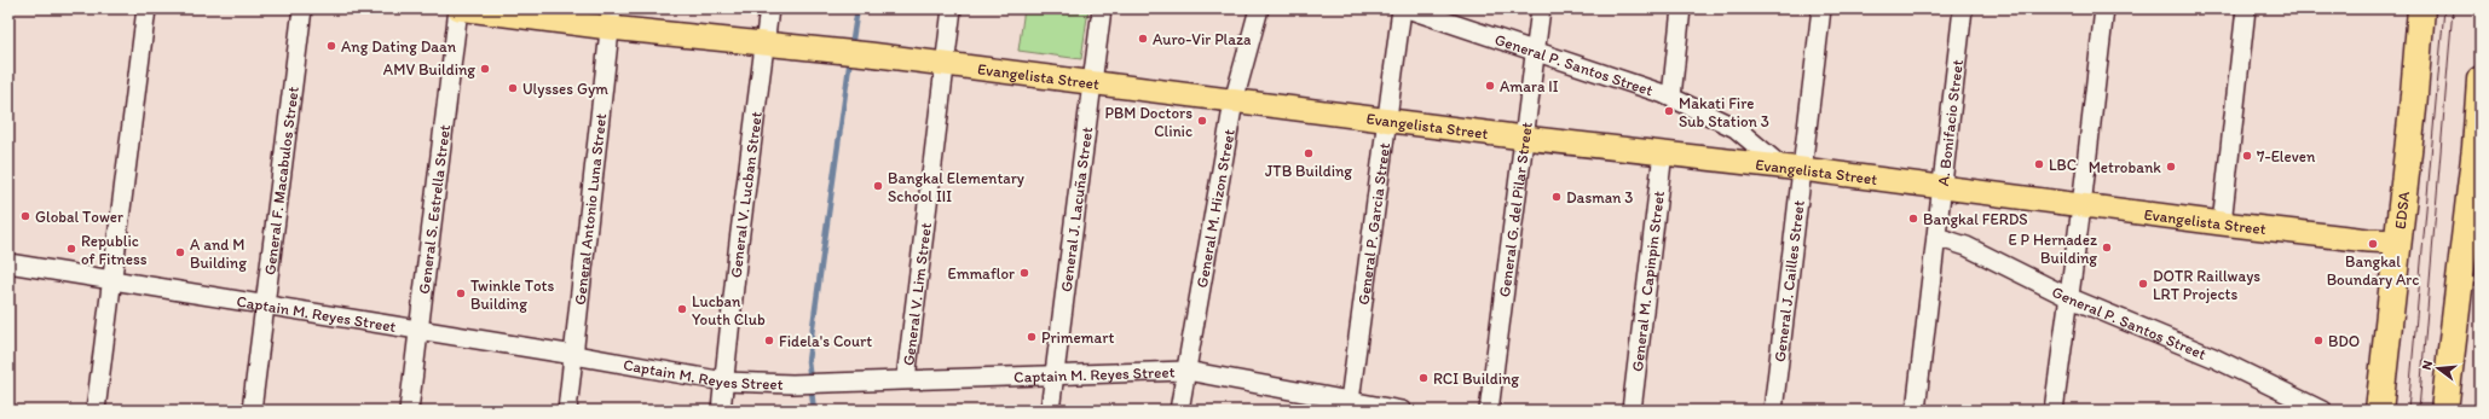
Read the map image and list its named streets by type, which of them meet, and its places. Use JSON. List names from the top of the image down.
{
  "streets": {
    "highway": ["EDSA"],
    "main road": ["Evangelista Street"],
    "street": [
      "General P. Santos Street",
      "A. Bonifacio Street",
      "General F. Macabulos Street",
      "General V. Lucban Street",
      "General M. Hizon Street",
      "General S. Estrella Street",
      "General Antonio Luna Street",
      "General J. Lacuña Street",
      "General G. del Pilar Street",
      "General P. Garcia Street",
      "General M. Capinpin Street",
      "General J. Cailles Street",
      "General V. Lim Street",
      "Captain M. Reyes Street"
    ]
  },
  "crossings": [
    ["General P. Santos Street", "Evangelista Street"],
    ["General P. Santos Street", "A. Bonifacio Street"],
    ["General P. Santos Street", "General G. del Pilar Street"],
    ["General P. Santos Street", "General J. Cailles Street"],
    ["Evangelista Street", "A. Bonifacio Street"],
    ["Evangelista Street", "General V. Lucban Street"],
    ["Evangelista Street", "General M. Hizon Street"],
    ["Evangelista Street", "General S. Estrella Street"],
    ["Evangelista Street", "General Antonio Luna Street"],
    ["Evangelista Street", "General J. Lacuña Street"],
    ["Evangelista Street", "General G. del Pilar Street"],
    ["Evangelista Street", "EDSA"],
    ["Evangelista Street", "General P. Garcia Street"],
    ["Evangelista Street", "General M. Capinpin Street"],
    ["Evangelista Street", "General J. Cailles Street"],
    ["Evangelista Street", "General V. Lim Street"],
    ["General F. Macabulos Street", "Captain M. Reyes Street"],
    ["General V. Lucban Street", "Captain M. Reyes Street"],
    ["General M. Hizon Street", "Captain M. Reyes Street"],
    ["General S. Estrella Street", "Captain M. Reyes Street"],
    ["General Antonio Luna Street", "Captain M. Reyes Street"],
    ["General J. Lacuña Street", "Captain M. Reyes Street"],
    ["General P. Garcia Street", "Captain M. Reyes Street"],
    ["General V. Lim Street", "Captain M. Reyes Street"]
  ],
  "places": [
    "Auro-Vir Plaza",
    "Ang Dating Daan",
    "AMV Building",
    "Amara II",
    "Ulysses Gym",
    "Makati Fire Sub Station 3",
    "PBM Doctors Clinic",
    "JTB Building",
    "7-Eleven",
    "LBC",
    "Metrobank",
    "Bangkal Elementary School III",
    "Dasman 3",
    "Global Tower",
    "Bangkal FERDS",
    "Bangkal Boundary Arc",
    "E P Hernadez Building",
    "Republic of Fitness",
    "A and M Building",
    "Emmaflor",
    "DOTR Raillways LRT Projects",
    "Twinkle Tots Building",
    "Lucban Youth Club",
    "Primemart",
    "Fidela's Court",
    "BDO",
    "RCI Building"
  ],
  "north": "left"
}
